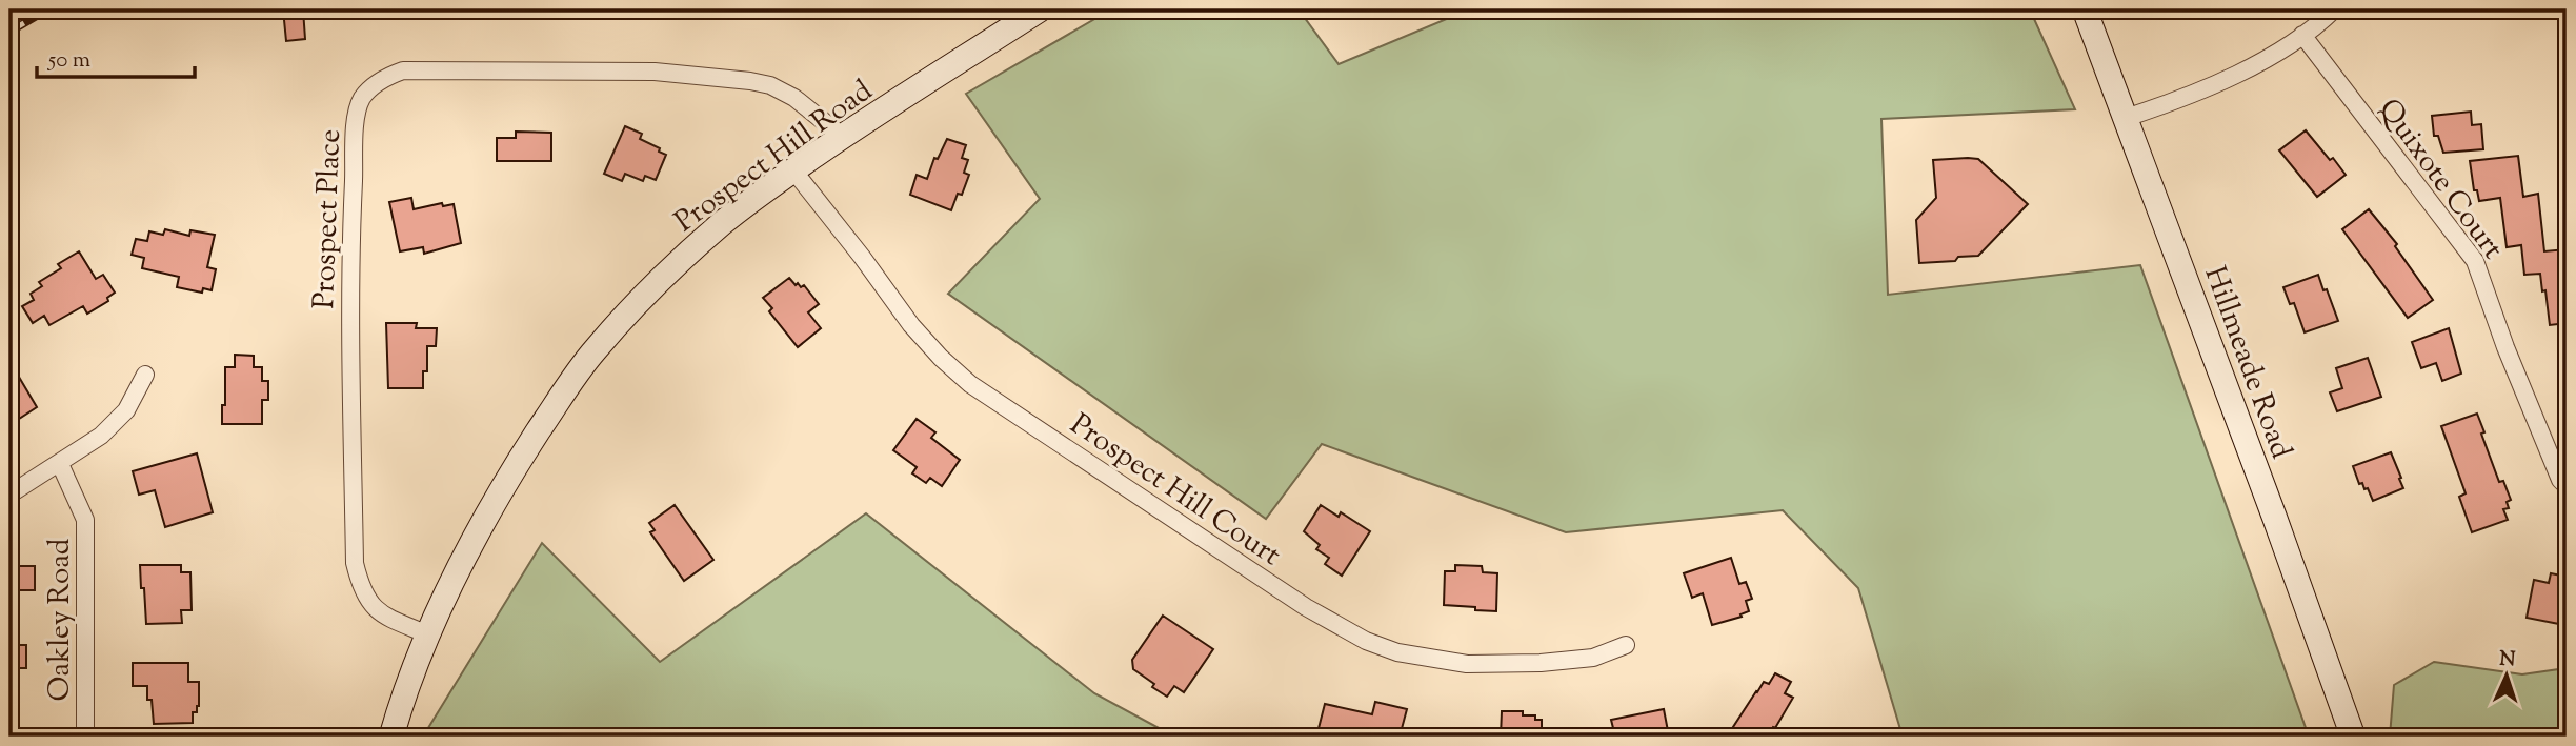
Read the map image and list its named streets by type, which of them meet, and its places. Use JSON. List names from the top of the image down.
{
  "streets": {
    "street": [
      "Prospect Hill Road",
      "Quixote Court",
      "Prospect Place",
      "Hillmeade Road",
      "Prospect Hill Court",
      "Oakley Road"
    ]
  },
  "crossings": [
    ["Prospect Hill Road", "Prospect Place"],
    ["Prospect Hill Road", "Prospect Hill Court"]
  ],
  "scale_bar": "50 m",
  "north": "top"
}
